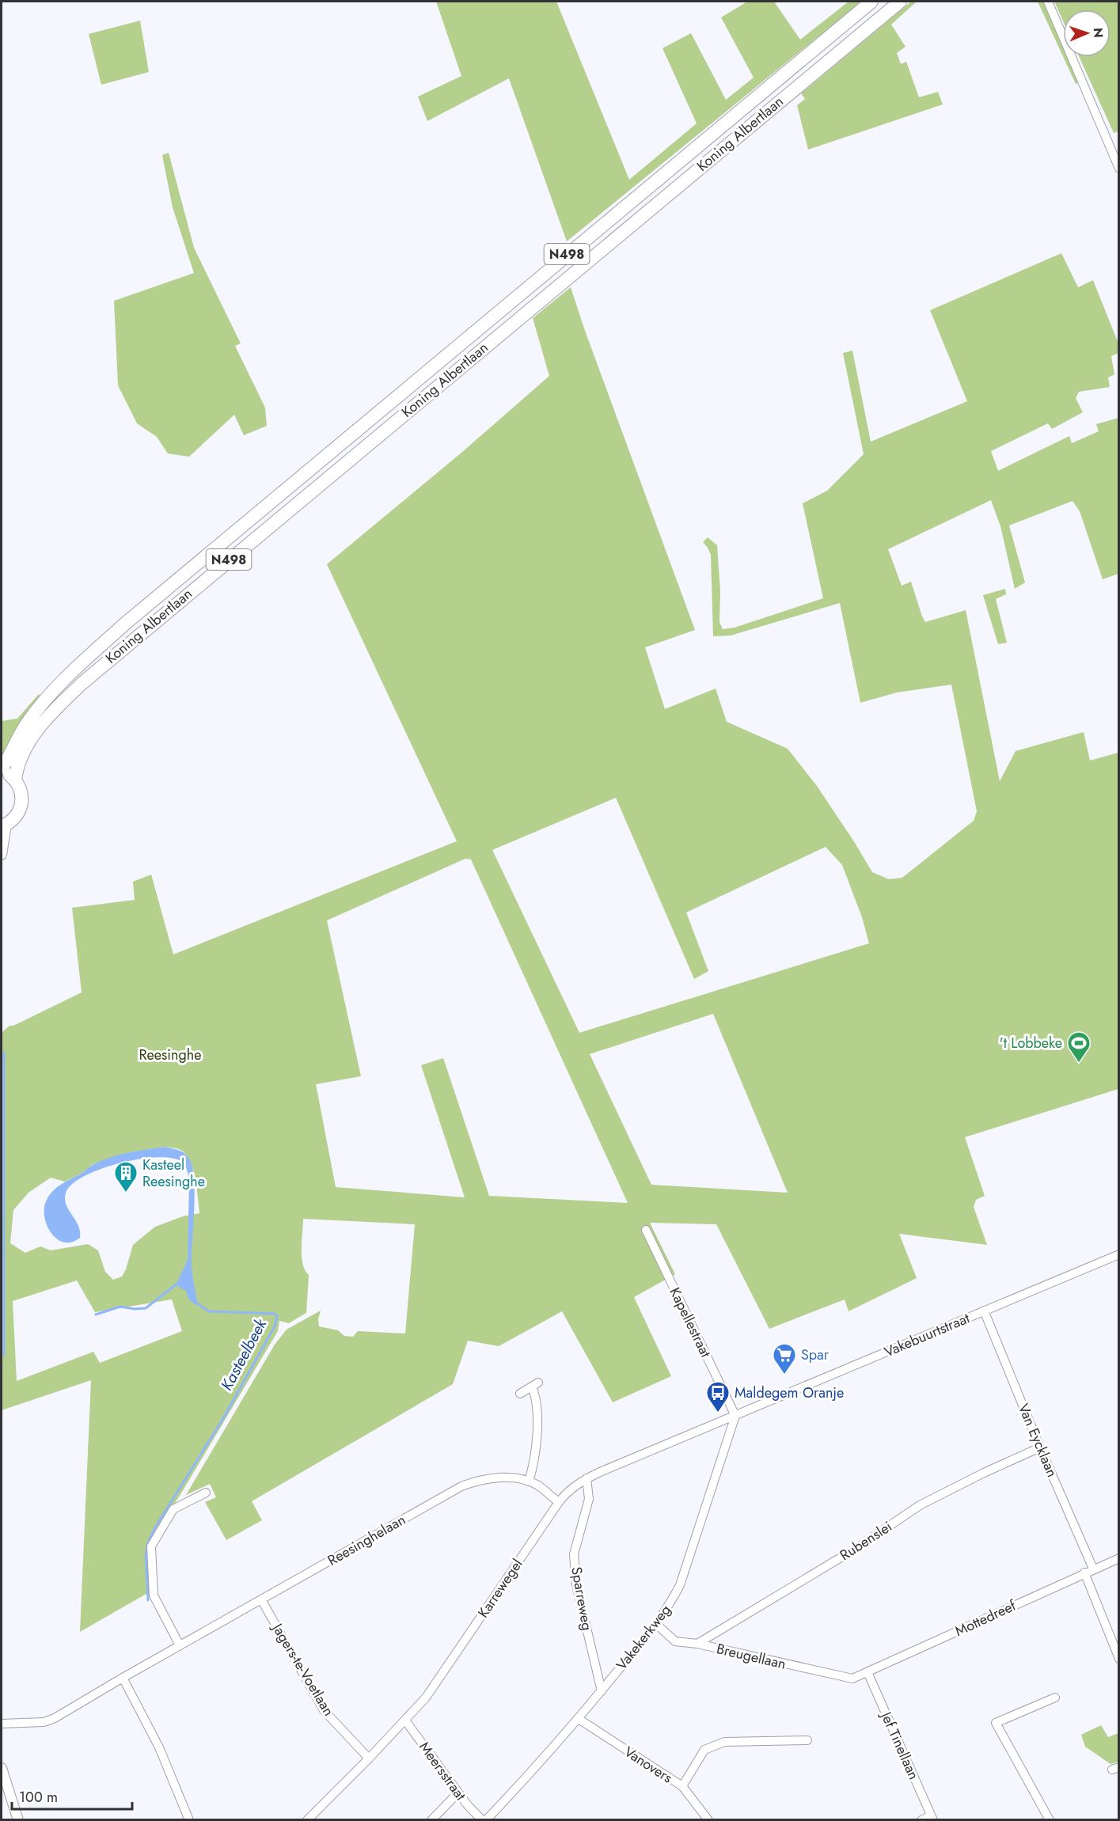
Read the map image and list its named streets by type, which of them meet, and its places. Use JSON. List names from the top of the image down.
{
  "streets": {
    "main road": ["Koning Albertlaan", "N498"],
    "street": [
      "Kapellestraat",
      "Vakebuurtstraat",
      "Van Eycklaan",
      "Reesinghelaan",
      "Rubenslei",
      "Karrewegel",
      "Sparreweg",
      "Mottedreef",
      "Vakekerkweg",
      "Breugellaan",
      "Jagers-te-Voetlaan",
      "Jef Tinellaan",
      "Vanovers",
      "Meersstraat"
    ]
  },
  "crossings": [
    ["Kapellestraat", "Vakebuurtstraat"],
    ["Kapellestraat", "Karrewegel"],
    ["Kapellestraat", "Vakekerkweg"],
    ["Vakebuurtstraat", "Van Eycklaan"],
    ["Vakebuurtstraat", "Karrewegel"],
    ["Vakebuurtstraat", "Vakekerkweg"],
    ["Van Eycklaan", "Rubenslei"],
    ["Van Eycklaan", "Mottedreef"],
    ["Reesinghelaan", "Karrewegel"],
    ["Reesinghelaan", "Jagers-te-Voetlaan"],
    ["Rubenslei", "Breugellaan"],
    ["Karrewegel", "Sparreweg"],
    ["Karrewegel", "Vakekerkweg"],
    ["Karrewegel", "Jagers-te-Voetlaan"],
    ["Karrewegel", "Meersstraat"],
    ["Sparreweg", "Vakekerkweg"],
    ["Mottedreef", "Breugellaan"],
    ["Mottedreef", "Jef Tinellaan"],
    ["Vakekerkweg", "Breugellaan"],
    ["Vakekerkweg", "Vanovers"]
  ],
  "water": ["Kasteelbeek"],
  "parks": ["Reesinghe"],
  "places": {
    "sports": ["'t Lobbeke"],
    "building": ["Kasteel Reesinghe"],
    "supermarket": ["Spar"],
    "bus stop": ["Maldegem Oranje"]
  },
  "scale_bar": "100 m",
  "north": "right"
}
